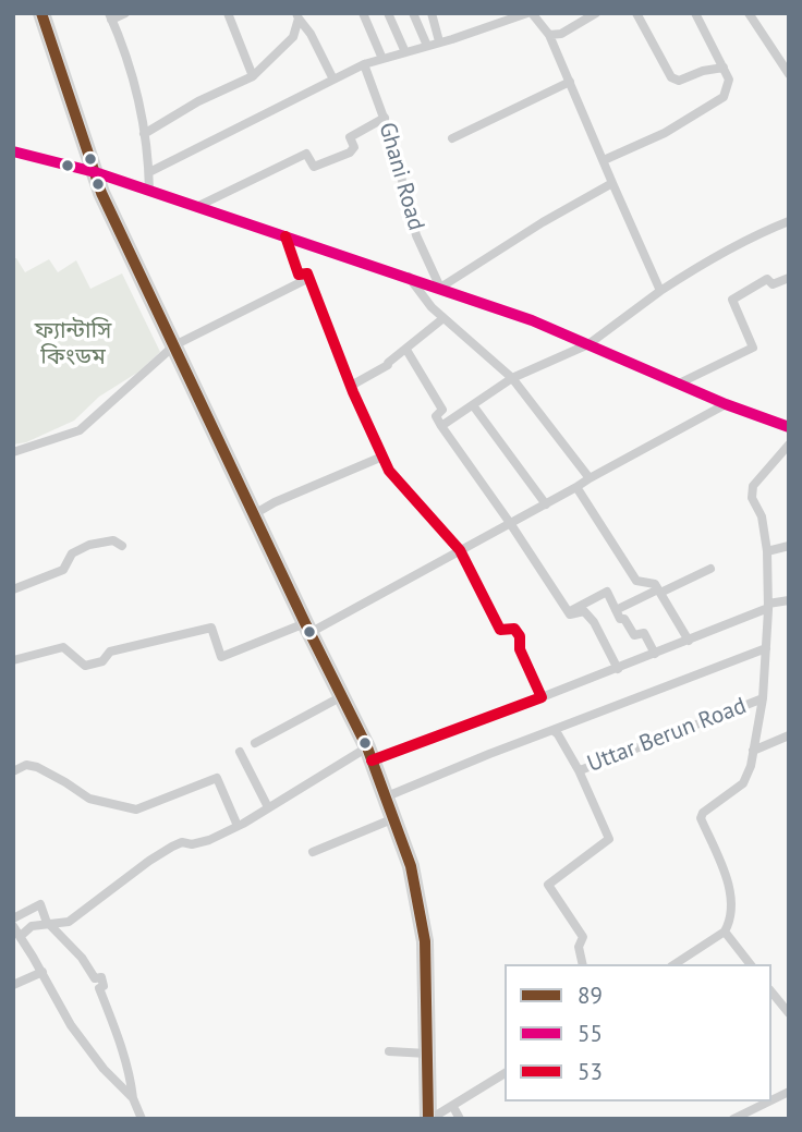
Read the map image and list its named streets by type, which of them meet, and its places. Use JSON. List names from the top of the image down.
{
  "streets": {
    "street": ["Ghani Road", "Uttar Berun Road"]
  },
  "parks": ["ফ্যান্টাসি কিংডম"],
  "lines": ["transit line 89", "transit line 55", "transit line 53"],
  "legend": ["89", "55", "53"]
}
